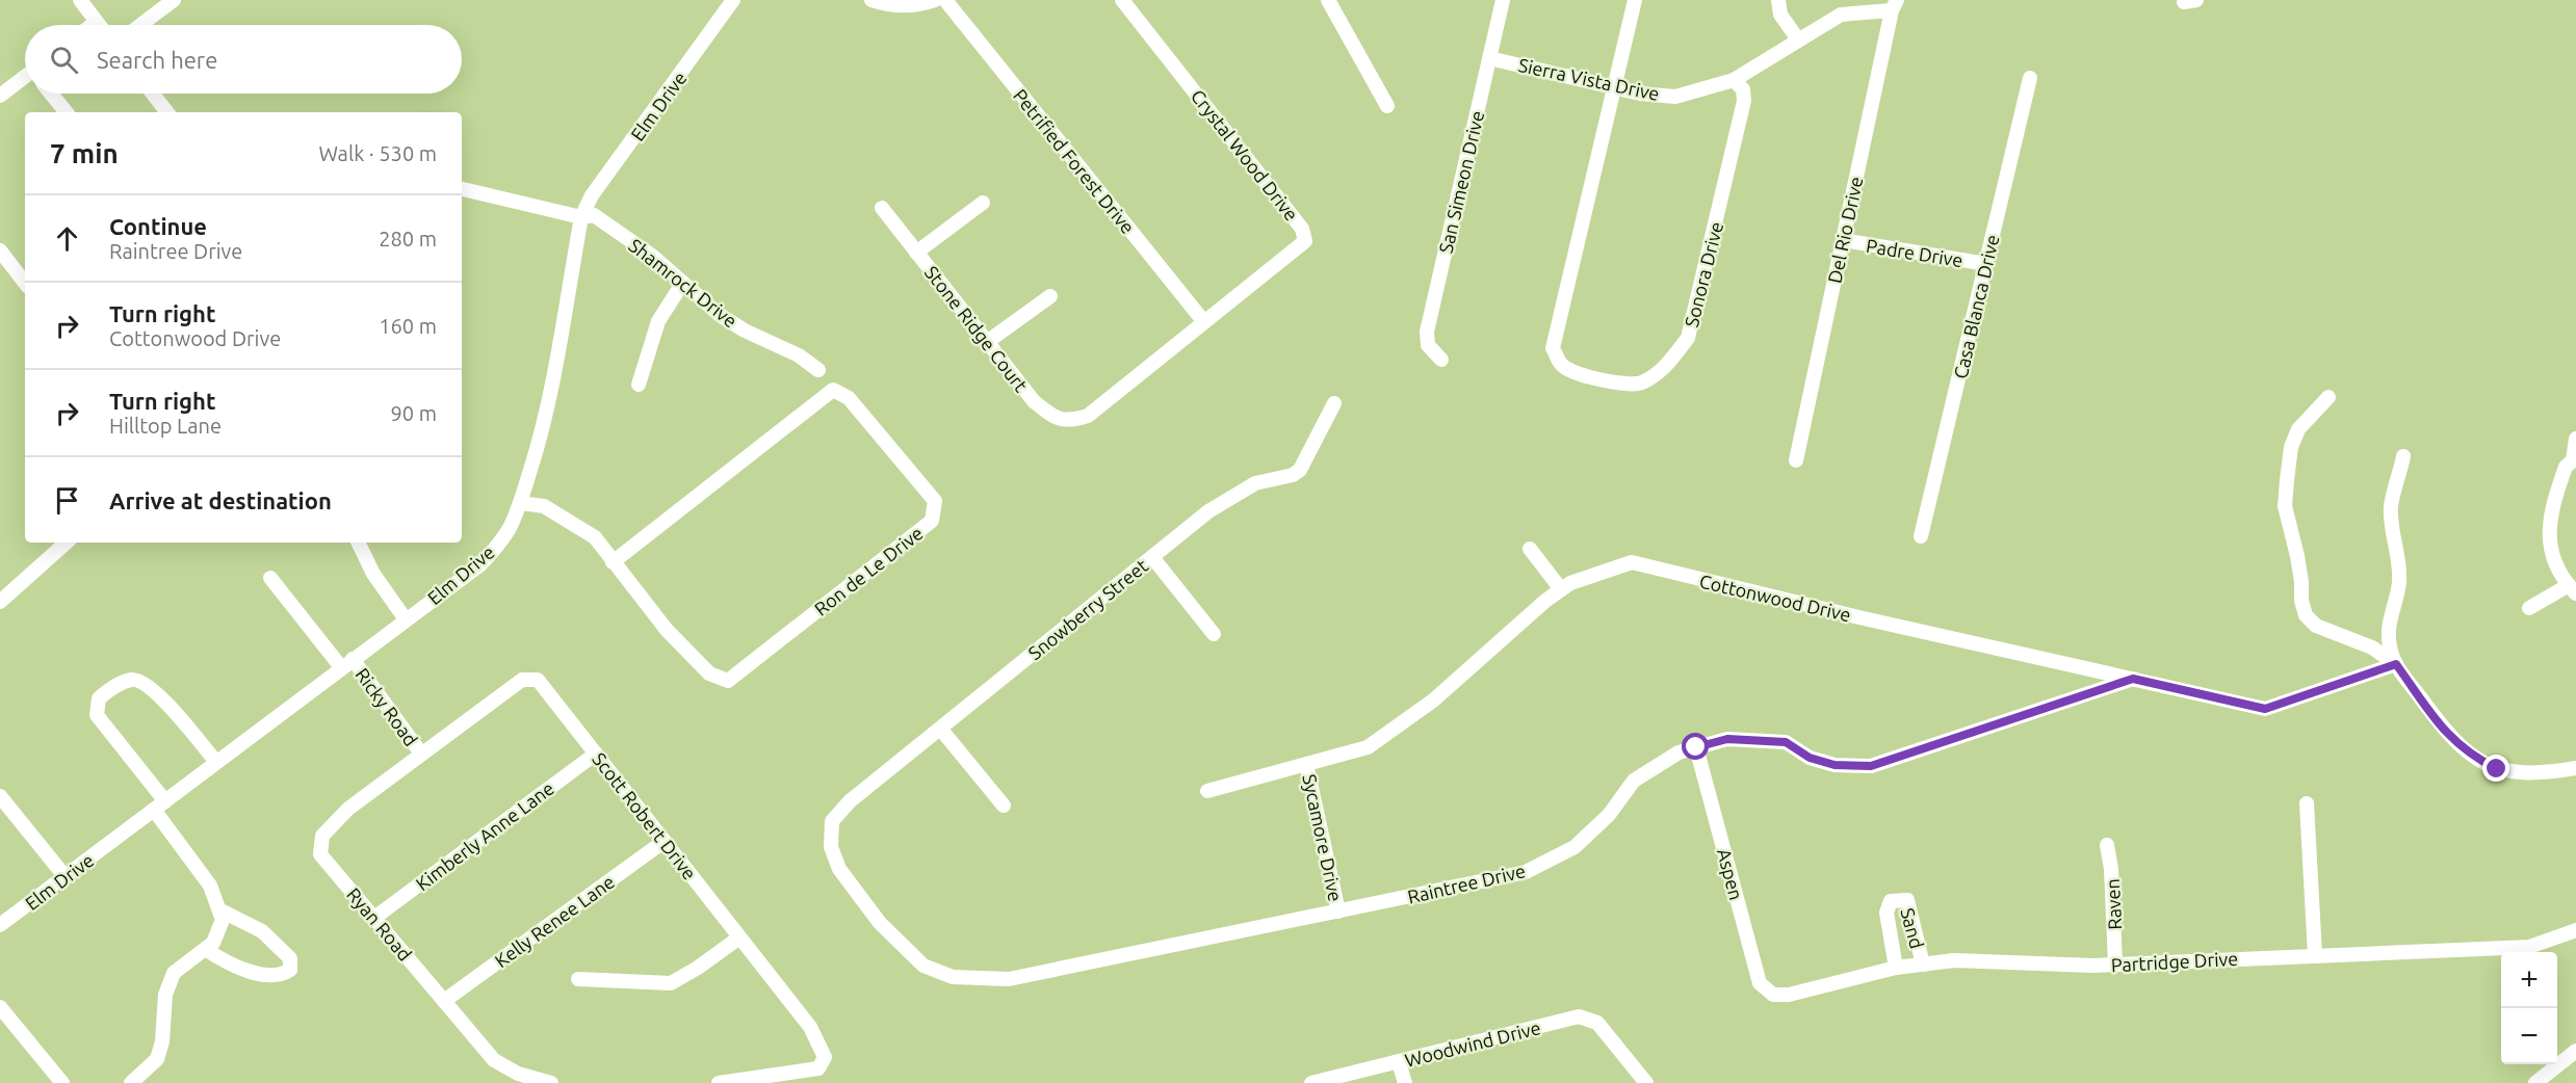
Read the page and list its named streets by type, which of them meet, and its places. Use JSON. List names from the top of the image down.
{
  "streets": {
    "street": [
      "Sierra Vista Drive",
      "Elm Drive",
      "Crystal Wood Drive",
      "Petrified Forest Drive",
      "San Simeon Drive",
      "Del Rio Drive",
      "Padre Drive",
      "Sonora Drive",
      "Shamrock Drive",
      "Casa Blanca Drive",
      "Stone Ridge Court",
      "Ron de Le Drive",
      "Cottonwood Drive",
      "Snowberry Street",
      "Ricky Road",
      "Scott Robert Drive",
      "Kimberly Anne Lane",
      "Sycamore Drive",
      "Aspen",
      "Raintree Drive",
      "Raven",
      "Kelly Renee Lane",
      "Ryan Road",
      "Sand",
      "Partridge Drive",
      "Woodwind Drive"
    ]
  },
  "crossings": [
    ["Sierra Vista Drive", "San Simeon Drive"],
    ["Sierra Vista Drive", "Del Rio Drive"],
    ["Sierra Vista Drive", "Sonora Drive"],
    ["Elm Drive", "Shamrock Drive"],
    ["Elm Drive", "Ron de Le Drive"],
    ["Elm Drive", "Ricky Road"],
    ["Crystal Wood Drive", "Petrified Forest Drive"],
    ["Crystal Wood Drive", "Stone Ridge Court"],
    ["Del Rio Drive", "Padre Drive"],
    ["Padre Drive", "Casa Blanca Drive"],
    ["Cottonwood Drive", "Sycamore Drive"],
    ["Cottonwood Drive", "Raintree Drive"],
    ["Snowberry Street", "Raintree Drive"],
    ["Ricky Road", "Scott Robert Drive"],
    ["Ricky Road", "Ryan Road"],
    ["Scott Robert Drive", "Kimberly Anne Lane"],
    ["Scott Robert Drive", "Kelly Renee Lane"],
    ["Scott Robert Drive", "Ryan Road"],
    ["Kimberly Anne Lane", "Ryan Road"],
    ["Sycamore Drive", "Raintree Drive"],
    ["Aspen", "Raintree Drive"],
    ["Aspen", "Partridge Drive"],
    ["Raven", "Partridge Drive"],
    ["Kelly Renee Lane", "Ryan Road"],
    ["Sand", "Partridge Drive"]
  ],
  "page": {
    "search": "Search here",
    "heading": ["7 min", "Walk · 530 m"],
    "list": [
      ["Continue", "Raintree Drive", "280 m"],
      ["Turn right", "Cottonwood Drive", "160 m"],
      ["Turn right", "Hilltop Lane", "90 m"],
      "Arrive at destination"
    ],
    "map_buttons": ["+", "−"]
  }
}
